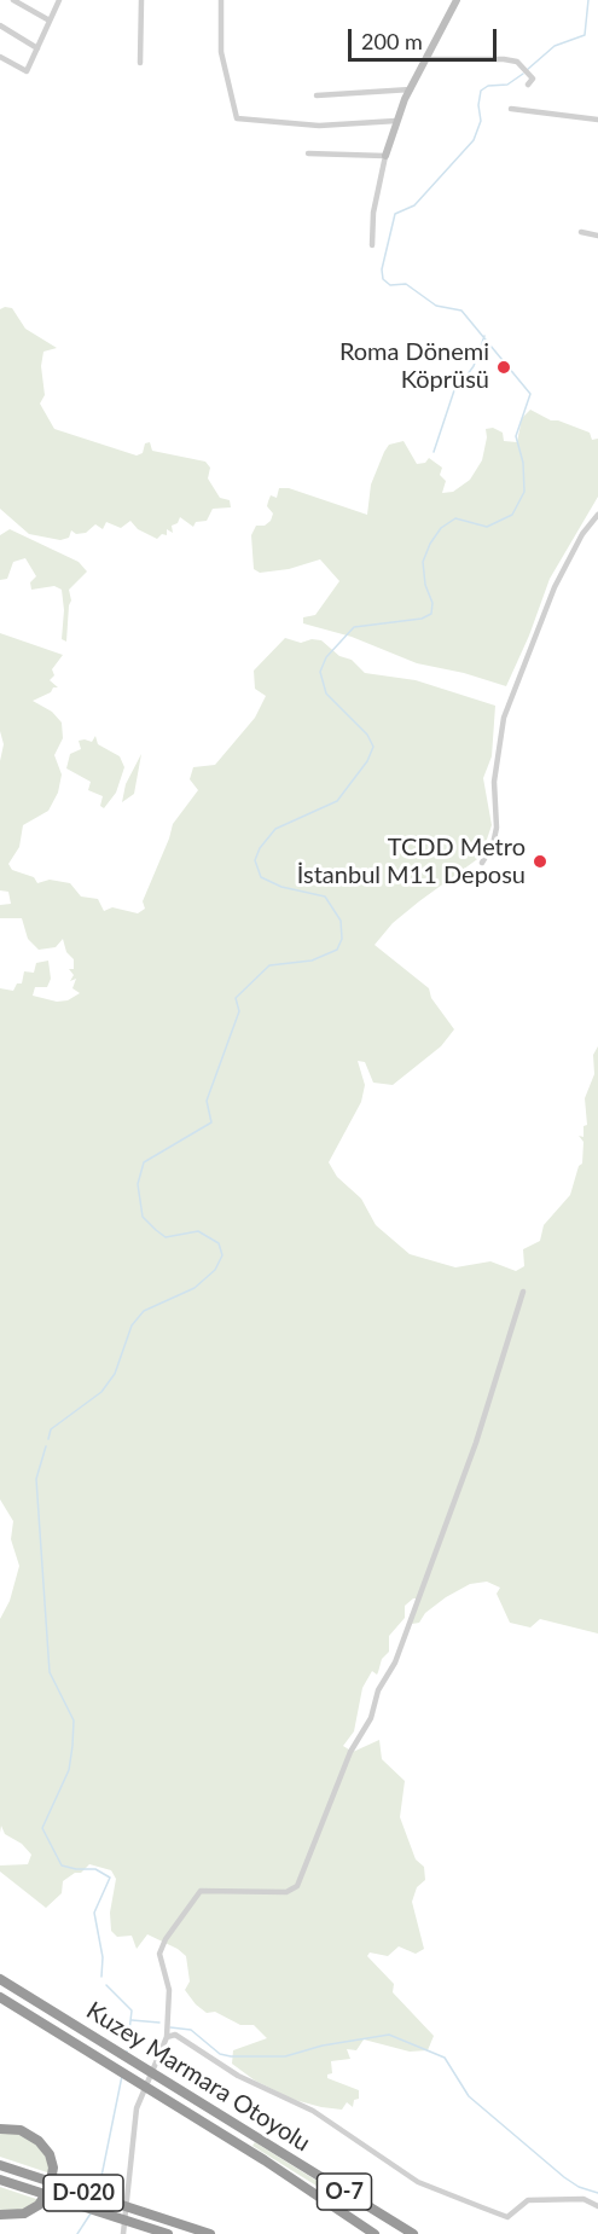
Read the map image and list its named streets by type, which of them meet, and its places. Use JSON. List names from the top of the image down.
{
  "streets": {
    "highway": ["Kuzey Marmara Otoyolu", "O-7", "D-020"]
  },
  "places": ["Roma Dönemi Köprüsü", "TCDD Metro İstanbul M11 Deposu"],
  "scale_bar": "200 m"
}
